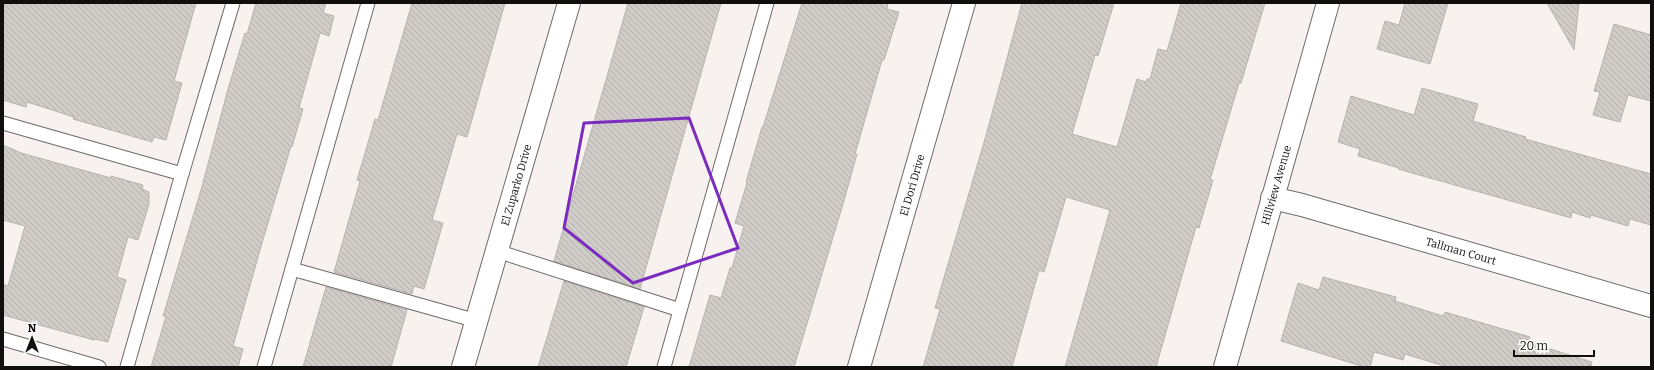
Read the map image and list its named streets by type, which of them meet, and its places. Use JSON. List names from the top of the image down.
{
  "streets": {
    "street": [
      "El Zuparko Drive",
      "El Dori Drive",
      "Hillview Avenue",
      "Tallman Court"
    ]
  },
  "crossings": [
    ["Hillview Avenue", "Tallman Court"]
  ],
  "scale_bar": "20 m",
  "north": "top"
}
